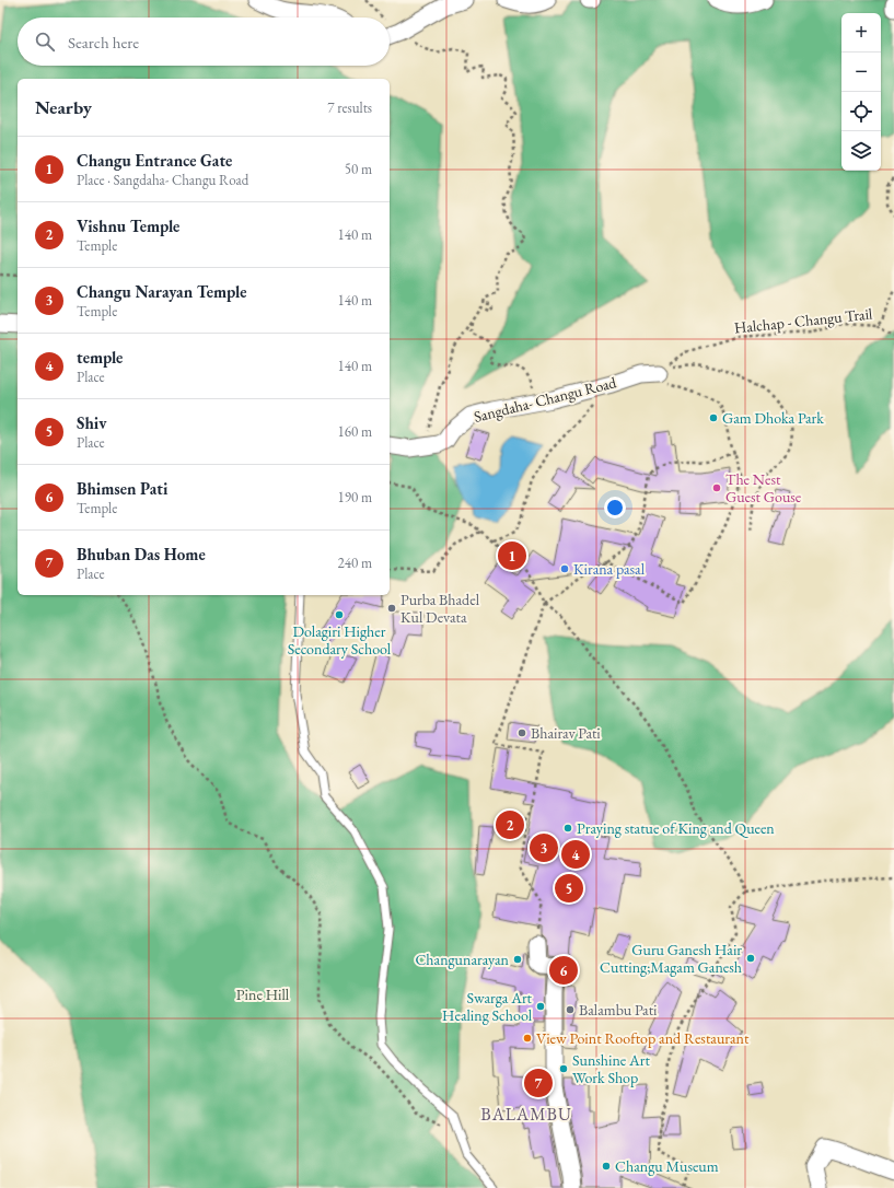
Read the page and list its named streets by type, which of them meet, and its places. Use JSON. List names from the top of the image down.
{
  "streets": {
    "street": ["Sangdaha- Changu Road"],
    "path": ["Halchap - Changu Trail"]
  },
  "crossings": [
    ["Halchap - Changu Trail", "Sangdaha- Changu Road"]
  ],
  "districts": ["BALAMBU"],
  "parks": ["Pine Hill"],
  "places": [
    "Gam Dhoka Park",
    "The Nest Guest Gouse",
    "Kirana pasal",
    "Purba Bhadel Kul Devata",
    "Dolagiri Higher Secondary School",
    "Bhairav Pati",
    "Praying statue of King and Queen",
    "Guru Ganesh Hair Cutting;Magam Ganesh",
    "Changunarayan",
    "Swarga Art Healing School",
    "Balambu Pati",
    "View Point Rooftop and Restaurant",
    "Sunshine Art Work Shop",
    "Changu Museum"
  ],
  "page": {
    "map_buttons": ["+", "−"],
    "search": "Search here",
    "heading": ["Nearby", "7 results"],
    "list": [
      {
        "mark": "1",
        "name": "Changu Entrance Gate",
        "note": "Place · Sangdaha- Changu Road",
        "value": "50 m"
      },
      {
        "mark": "2",
        "name": "Vishnu Temple",
        "note": "Temple",
        "value": "140 m"
      },
      {
        "mark": "3",
        "name": "Changu Narayan Temple",
        "note": "Temple",
        "value": "140 m"
      },
      {
        "mark": "4",
        "name": "temple",
        "note": "Place",
        "value": "140 m"
      },
      {
        "mark": "5",
        "name": "Shiv",
        "note": "Place",
        "value": "160 m"
      },
      {
        "mark": "6",
        "name": "Bhimsen Pati",
        "note": "Temple",
        "value": "190 m"
      },
      {
        "mark": "7",
        "name": "Bhuban Das Home",
        "note": "Place",
        "value": "240 m"
      }
    ],
    "pins": [
      "1",
      "2",
      "3",
      "4",
      "5",
      "6",
      "7"
    ]
  }
}
